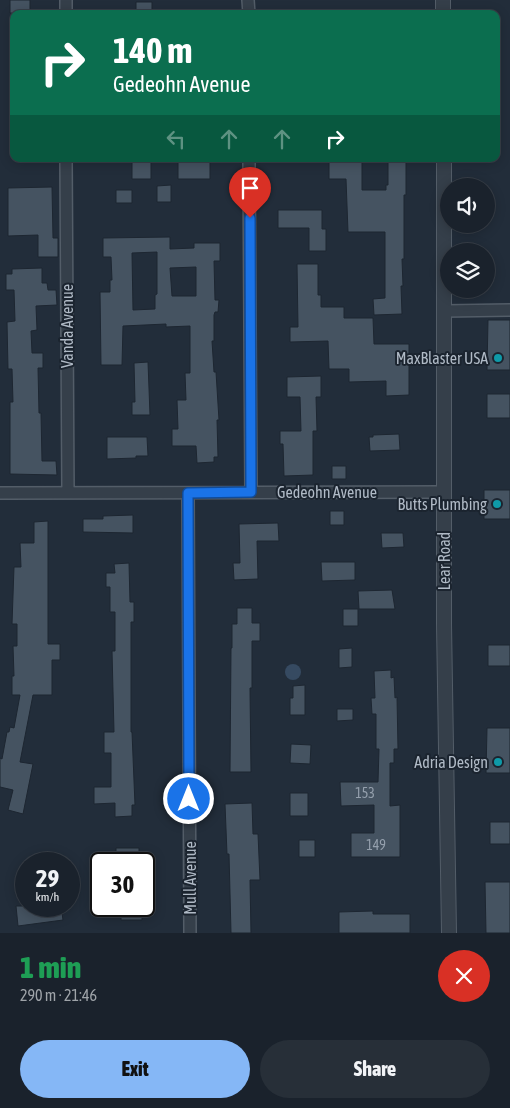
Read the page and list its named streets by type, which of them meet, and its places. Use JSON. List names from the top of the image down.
{
  "streets": {
    "street": [
      "Vanda Avenue",
      "Gedeohn Avenue",
      "Lear Road",
      "Mull Avenue"
    ]
  },
  "crossings": [
    ["Vanda Avenue", "Gedeohn Avenue"],
    ["Gedeohn Avenue", "Lear Road"],
    ["Gedeohn Avenue", "Mull Avenue"]
  ],
  "places": ["MaxBlaster USA", "Butts Plumbing", "Adria Design"],
  "house_numbers": ["153", "149"],
  "page": {
    "turn": ["140 m", "Gedeohn Avenue"],
    "speed": "29 km/h",
    "limit": "30",
    "heading": ["1 min", "290 m · 21:46"],
    "buttons": ["Exit", "Share"]
  }
}
